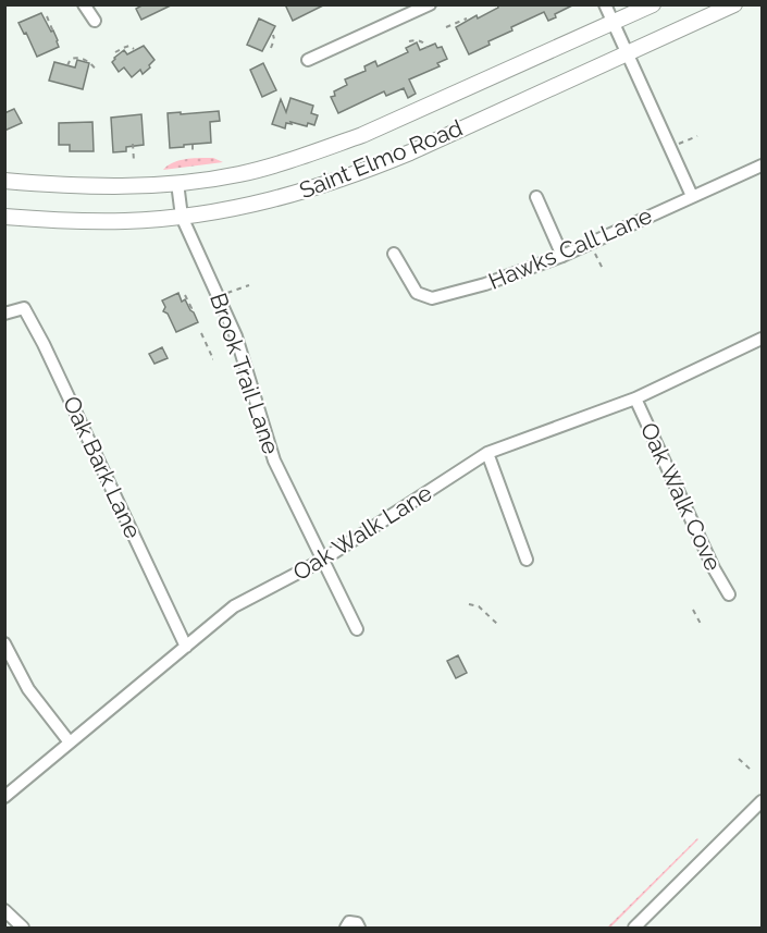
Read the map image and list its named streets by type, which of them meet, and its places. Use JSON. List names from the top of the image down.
{
  "streets": {
    "main road": ["Saint Elmo Road"],
    "street": [
      "Hawks Call Lane",
      "Brook Trail Lane",
      "Oak Bark Lane",
      "Oak Walk Cove",
      "Oak Walk Lane"
    ]
  },
  "crossings": [
    ["Saint Elmo Road", "Brook Trail Lane"],
    ["Brook Trail Lane", "Oak Walk Lane"],
    ["Oak Bark Lane", "Oak Walk Lane"],
    ["Oak Walk Cove", "Oak Walk Lane"]
  ]
}
